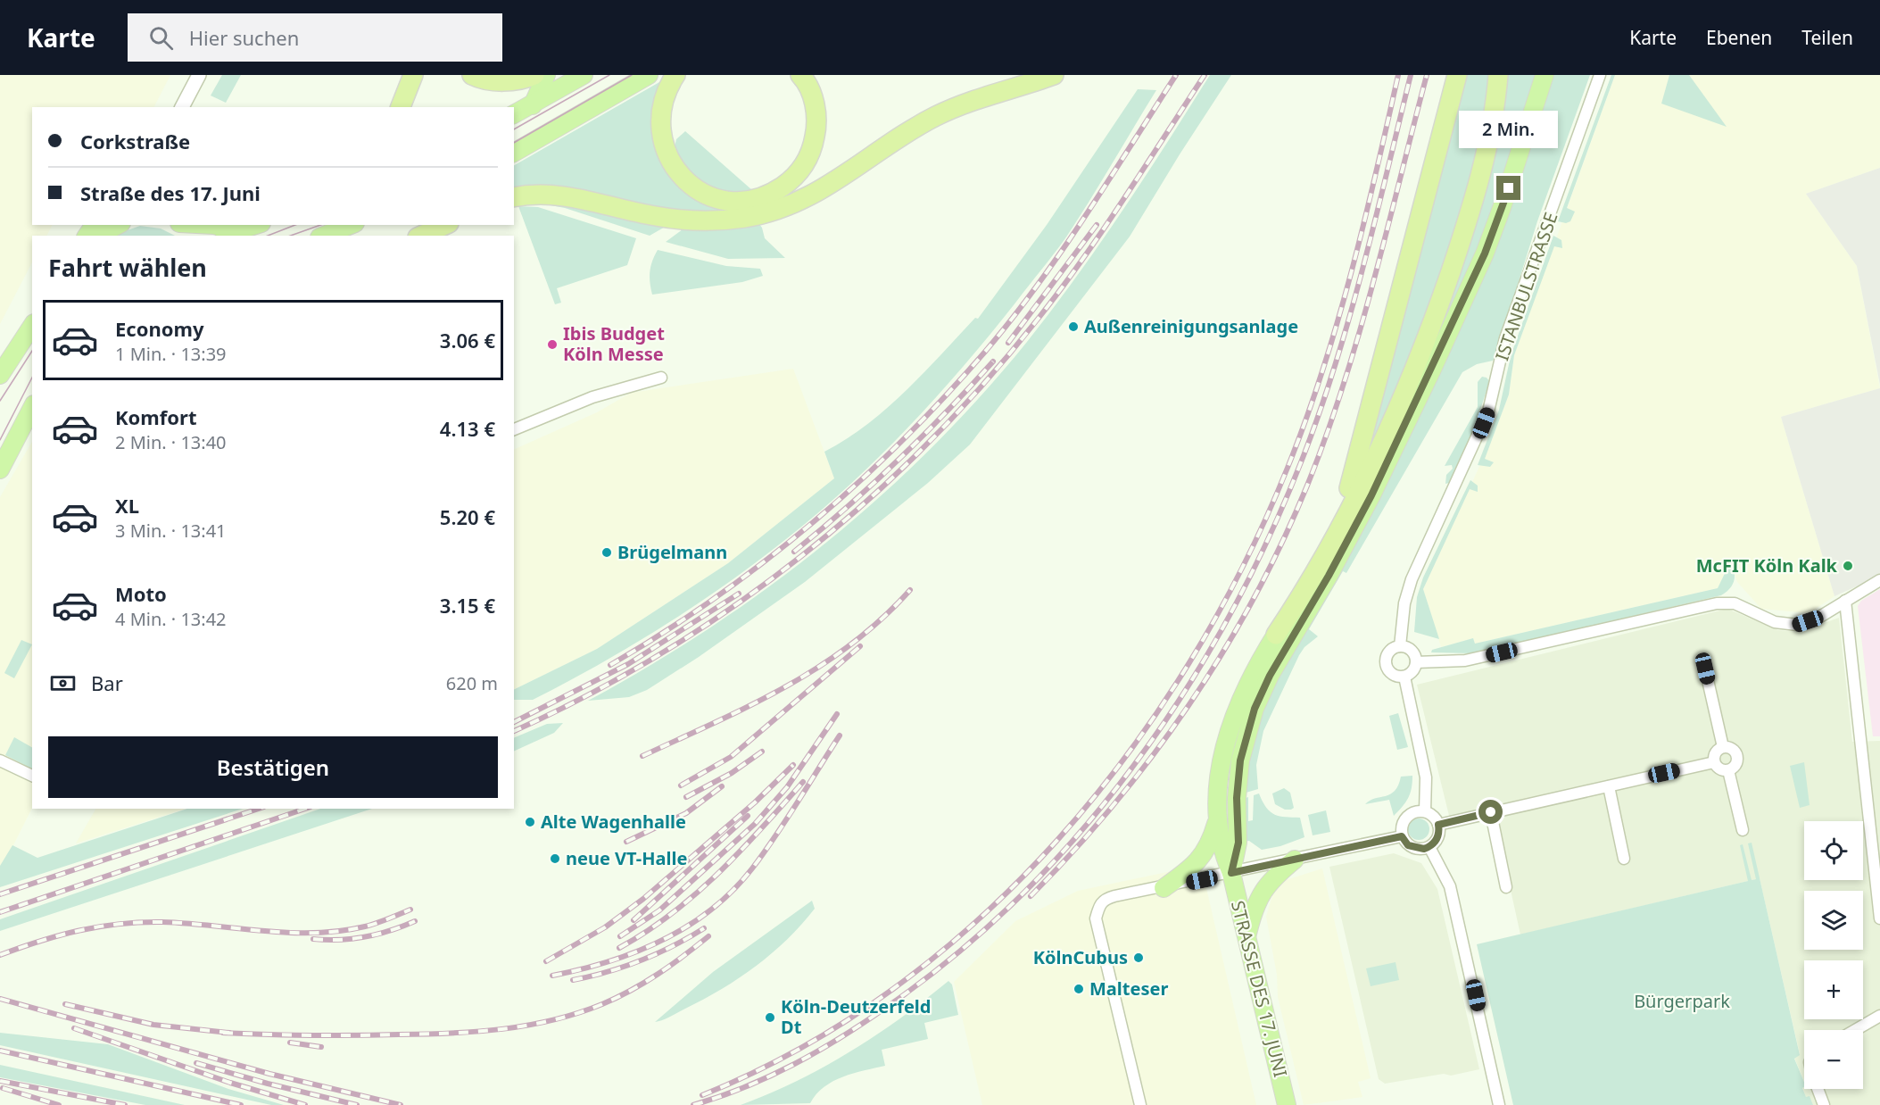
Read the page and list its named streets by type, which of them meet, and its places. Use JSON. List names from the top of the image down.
{
  "streets": {
    "main road": ["STRASSE DES 17. JUNI"],
    "street": ["ISTANBULSTRASSE"]
  },
  "parks": ["Bürgerpark"],
  "places": [
    "Außenreinigungsanlage",
    "Ibis Budget Köln Messe",
    "Brügelmann",
    "McFIT Köln Kalk",
    "Alte Wagenhalle",
    "neue VT-Halle",
    "KölnCubus",
    "Malteser",
    "Köln-Deutzerfeld Dt"
  ],
  "page": {
    "header": "Karte",
    "search": "Hier suchen",
    "nav": ["Karte", "Ebenen", "Teilen"],
    "banner": ["Corkstraße", "Straße des 17. Juni"],
    "bubble": "2 Min.",
    "heading": "Fahrt wählen",
    "list": [
      {
        "name": "Economy",
        "note": "1 Min. · 13:39",
        "value": "3.06 €"
      },
      {
        "name": "Komfort",
        "note": "2 Min. · 13:40",
        "value": "4.13 €"
      },
      {
        "name": "XL",
        "note": "3 Min. · 13:41",
        "value": "5.20 €"
      },
      {
        "name": "Moto",
        "note": "4 Min. · 13:42",
        "value": "3.15 €"
      }
    ],
    "pay": ["Bar", "620 m"],
    "buttons": "Bestätigen",
    "map_buttons": ["+", "−"]
  }
}
